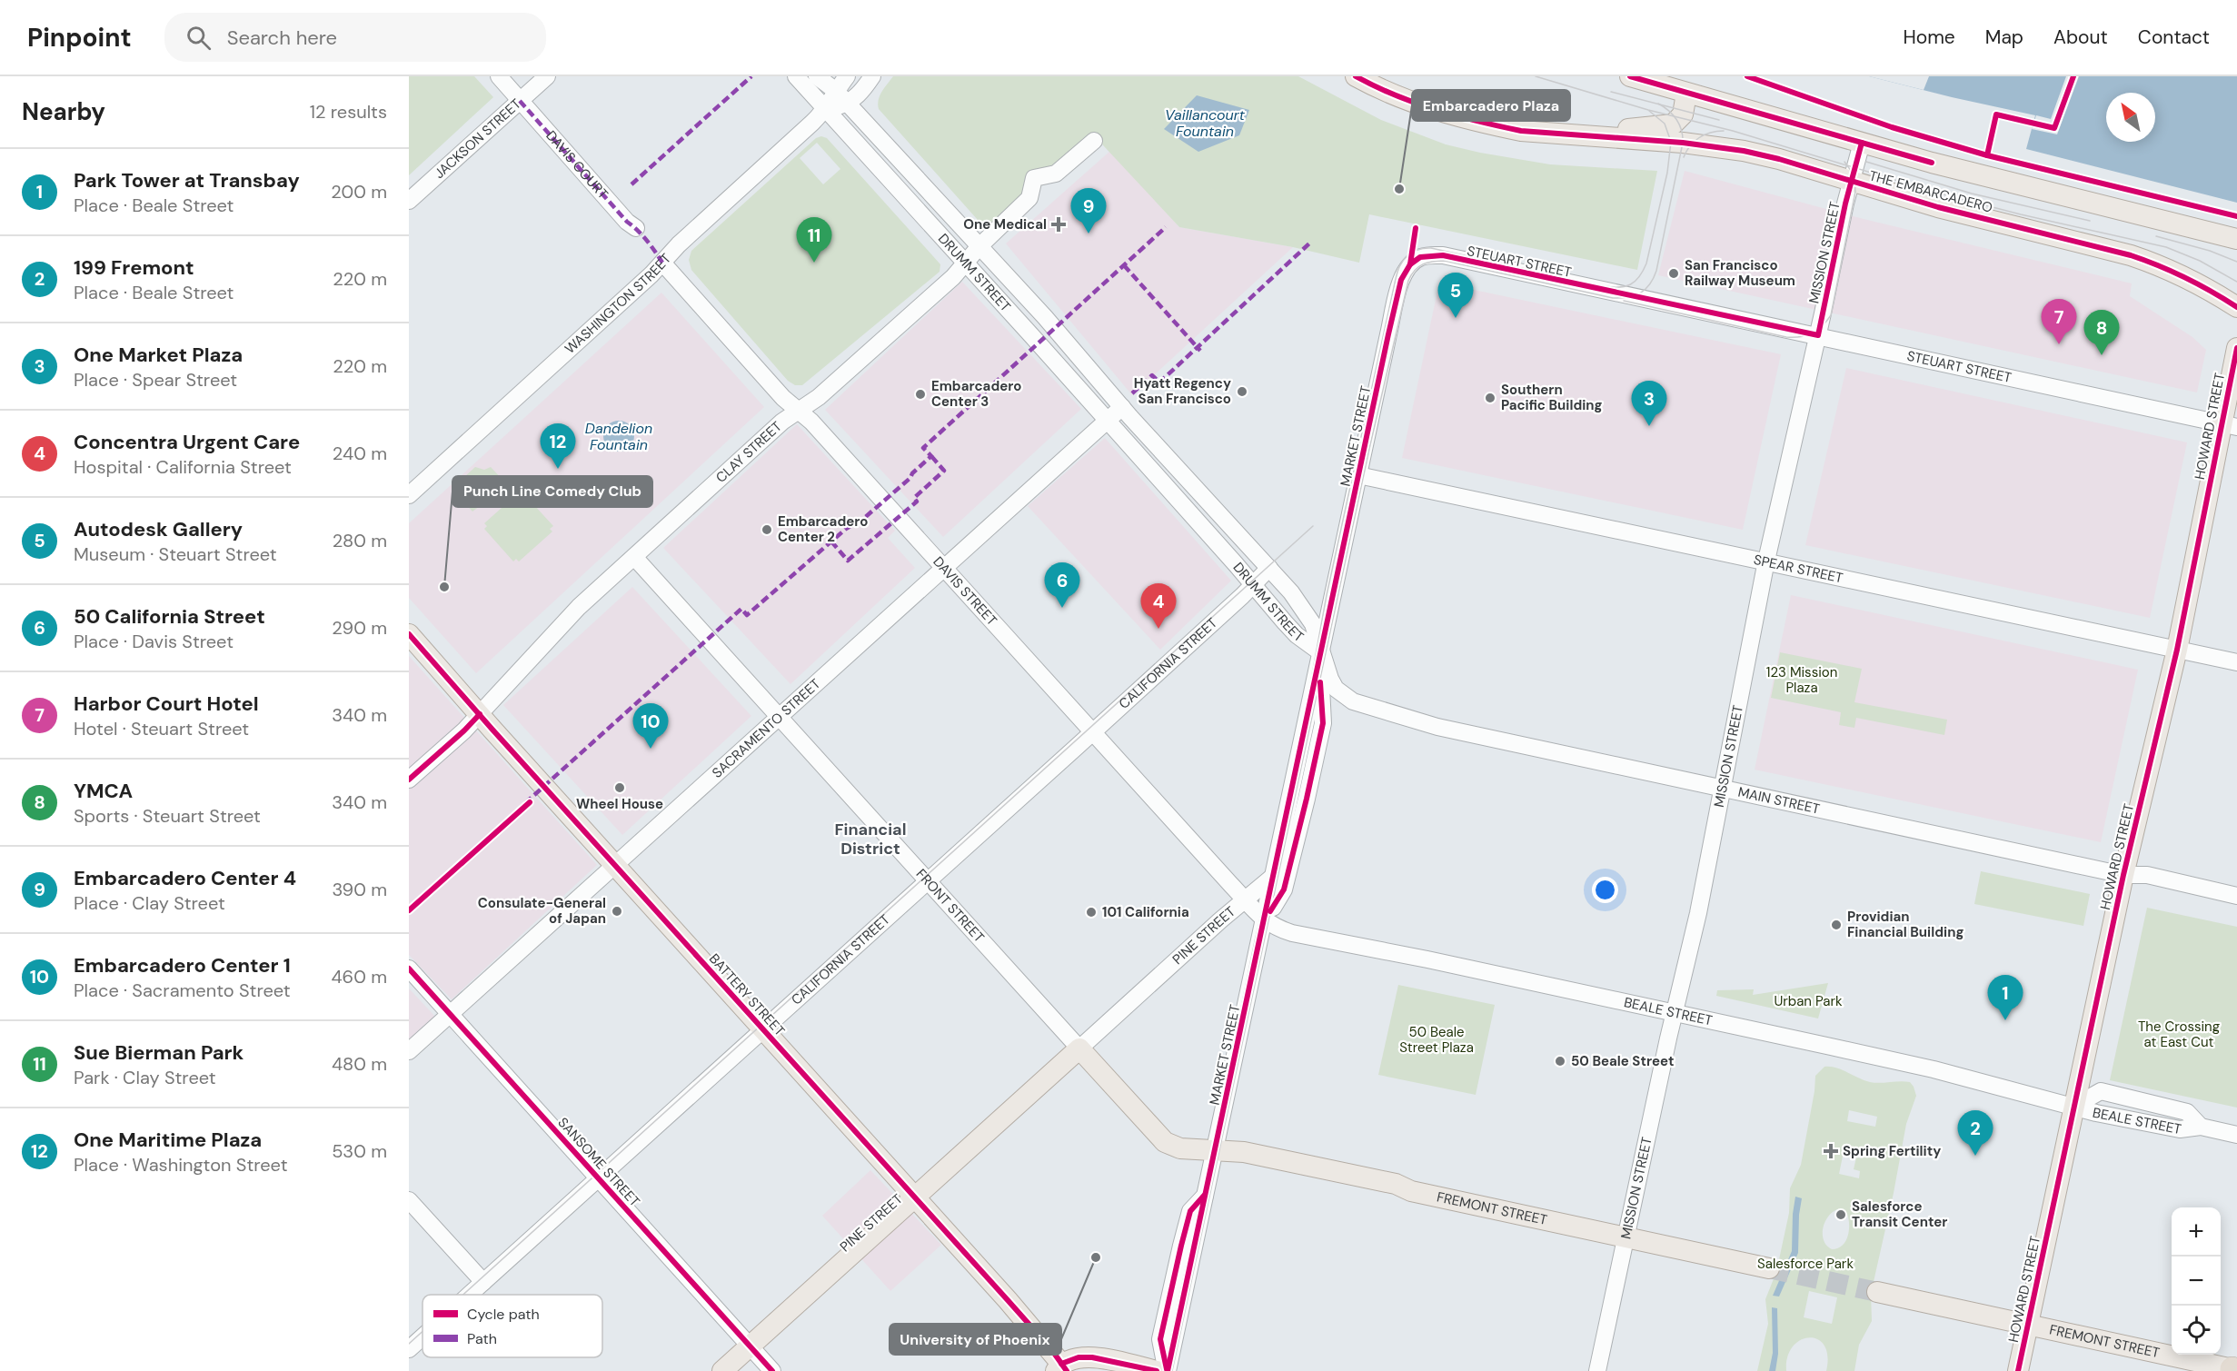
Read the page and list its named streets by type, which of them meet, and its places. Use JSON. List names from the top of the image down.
{
  "streets": {
    "main road": [
      "THE EMBARCADERO",
      "HOWARD STREET",
      "FRONT STREET",
      "PINE STREET",
      "BATTERY STREET",
      "FREMONT STREET"
    ],
    "street": [
      "JACKSON STREET",
      "DAVIS COURT",
      "MISSION STREET",
      "STEUART STREET",
      "DRUMM STREET",
      "WASHINGTON STREET",
      "MARKET STREET",
      "CLAY STREET",
      "SPEAR STREET",
      "DAVIS STREET",
      "CALIFORNIA STREET",
      "SACRAMENTO STREET",
      "MAIN STREET",
      "BEALE STREET",
      "SANSOME STREET"
    ]
  },
  "crossings": [
    ["JACKSON STREET", "DAVIS COURT"],
    ["THE EMBARCADERO", "MISSION STREET"],
    ["MISSION STREET", "STEUART STREET"],
    ["MISSION STREET", "SPEAR STREET"],
    ["MISSION STREET", "MAIN STREET"],
    ["MISSION STREET", "BEALE STREET"],
    ["MISSION STREET", "FREMONT STREET"],
    ["STEUART STREET", "HOWARD STREET"],
    ["STEUART STREET", "MARKET STREET"],
    ["DRUMM STREET", "WASHINGTON STREET"],
    ["DRUMM STREET", "MARKET STREET"],
    ["DRUMM STREET", "CLAY STREET"],
    ["DRUMM STREET", "CALIFORNIA STREET"],
    ["DRUMM STREET", "SACRAMENTO STREET"],
    ["DRUMM STREET", "MAIN STREET"],
    ["WASHINGTON STREET", "DAVIS STREET"],
    ["HOWARD STREET", "SPEAR STREET"],
    ["HOWARD STREET", "MAIN STREET"],
    ["HOWARD STREET", "BEALE STREET"],
    ["HOWARD STREET", "FREMONT STREET"],
    ["MARKET STREET", "SPEAR STREET"],
    ["MARKET STREET", "DAVIS STREET"],
    ["MARKET STREET", "MAIN STREET"],
    ["MARKET STREET", "FRONT STREET"],
    ["MARKET STREET", "PINE STREET"],
    ["MARKET STREET", "BEALE STREET"],
    ["MARKET STREET", "FREMONT STREET"],
    ["CLAY STREET", "DAVIS STREET"],
    ["CLAY STREET", "FRONT STREET"],
    ["CLAY STREET", "BATTERY STREET"],
    ["DAVIS STREET", "CALIFORNIA STREET"],
    ["DAVIS STREET", "SACRAMENTO STREET"],
    ["DAVIS STREET", "PINE STREET"],
    ["DAVIS STREET", "BEALE STREET"],
    ["CALIFORNIA STREET", "FRONT STREET"],
    ["CALIFORNIA STREET", "BATTERY STREET"],
    ["CALIFORNIA STREET", "SANSOME STREET"],
    ["SACRAMENTO STREET", "FRONT STREET"],
    ["SACRAMENTO STREET", "BATTERY STREET"],
    ["SACRAMENTO STREET", "SANSOME STREET"],
    ["FRONT STREET", "PINE STREET"],
    ["FRONT STREET", "FREMONT STREET"],
    ["PINE STREET", "BATTERY STREET"],
    ["PINE STREET", "SANSOME STREET"]
  ],
  "districts": ["Financial District"],
  "water": ["Vaillancourt Fountain", "Dandelion Fountain"],
  "parks": [
    "123 Mission Plaza",
    "Urban Park",
    "The Crossing at East Cut",
    "50 Beale Street Plaza",
    "Salesforce Park"
  ],
  "places": {
    "other": [
      "Embarcadero Plaza",
      "San Francisco Railway Museum",
      "Hyatt Regency San Francisco",
      "Embarcadero Center 3",
      "Southern Pacific Building",
      "Embarcadero Center 2",
      "Punch Line Comedy Club",
      "Wheel House",
      "Consulate-General of Japan",
      "101 California",
      "Providian Financial Building",
      "50 Beale Street",
      "Salesforce Transit Center",
      "University of Phoenix"
    ],
    "health": ["One Medical", "Spring Fertility"]
  },
  "legend": ["Cycle path", "Path"],
  "north": "top left",
  "page": {
    "header": "Pinpoint",
    "search": "Search here",
    "nav": [
      "Home",
      "Map",
      "About",
      "Contact"
    ],
    "heading": ["Nearby", "12 results"],
    "list": [
      {
        "mark": "1",
        "name": "Park Tower at Transbay",
        "note": "Place · Beale Street",
        "value": "200 m"
      },
      {
        "mark": "2",
        "name": "199 Fremont",
        "note": "Place · Beale Street",
        "value": "220 m"
      },
      {
        "mark": "3",
        "name": "One Market Plaza",
        "note": "Place · Spear Street",
        "value": "220 m"
      },
      {
        "mark": "4",
        "name": "Concentra Urgent Care",
        "note": "Hospital · California Street",
        "value": "240 m"
      },
      {
        "mark": "5",
        "name": "Autodesk Gallery",
        "note": "Museum · Steuart Street",
        "value": "280 m"
      },
      {
        "mark": "6",
        "name": "50 California Street",
        "note": "Place · Davis Street",
        "value": "290 m"
      },
      {
        "mark": "7",
        "name": "Harbor Court Hotel",
        "note": "Hotel · Steuart Street",
        "value": "340 m"
      },
      {
        "mark": "8",
        "name": "YMCA",
        "note": "Sports · Steuart Street",
        "value": "340 m"
      },
      {
        "mark": "9",
        "name": "Embarcadero Center 4",
        "note": "Place · Clay Street",
        "value": "390 m"
      },
      {
        "mark": "10",
        "name": "Embarcadero Center 1",
        "note": "Place · Sacramento Street",
        "value": "460 m"
      },
      {
        "mark": "11",
        "name": "Sue Bierman Park",
        "note": "Park · Clay Street",
        "value": "480 m"
      },
      {
        "mark": "12",
        "name": "One Maritime Plaza",
        "note": "Place · Washington Street",
        "value": "530 m"
      }
    ],
    "pins": [
      "9",
      "11",
      "5",
      "7",
      "8",
      "3",
      "12",
      "6",
      "4",
      "10",
      "1",
      "2"
    ],
    "map_buttons": ["+", "−"]
  }
}
